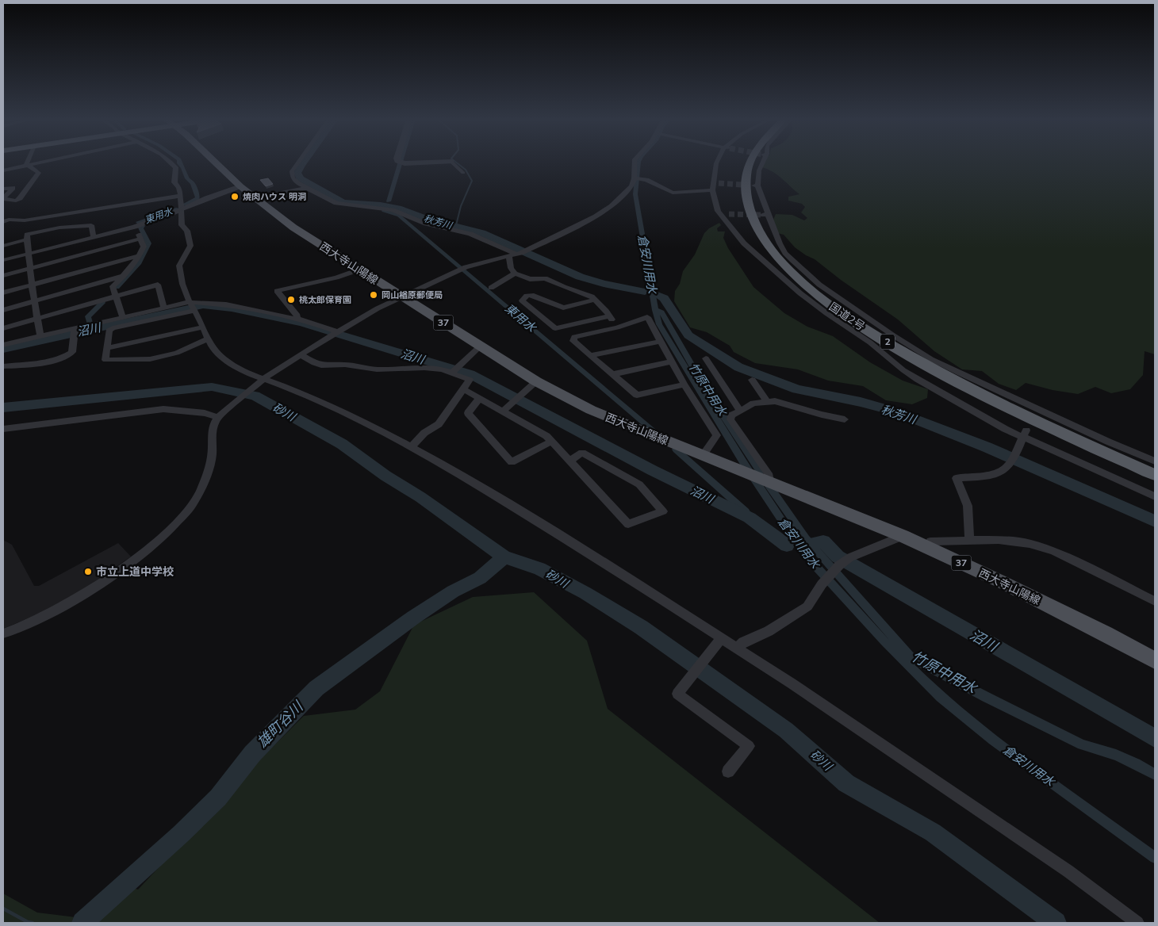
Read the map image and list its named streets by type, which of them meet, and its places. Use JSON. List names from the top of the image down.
{
  "streets": {
    "highway": ["国道2号", "2"],
    "main road": ["西大寺山陽線", "37"]
  },
  "water": [
    "東用水",
    "秋芳川",
    "倉安川用水",
    "沼川",
    "竹原中用水",
    "砂川",
    "雄町谷川"
  ],
  "places": [
    "焼肉ハウス 明洞",
    "岡山楢原郵便局",
    "桃太郎保育園",
    "市立上道中学校"
  ]
}
